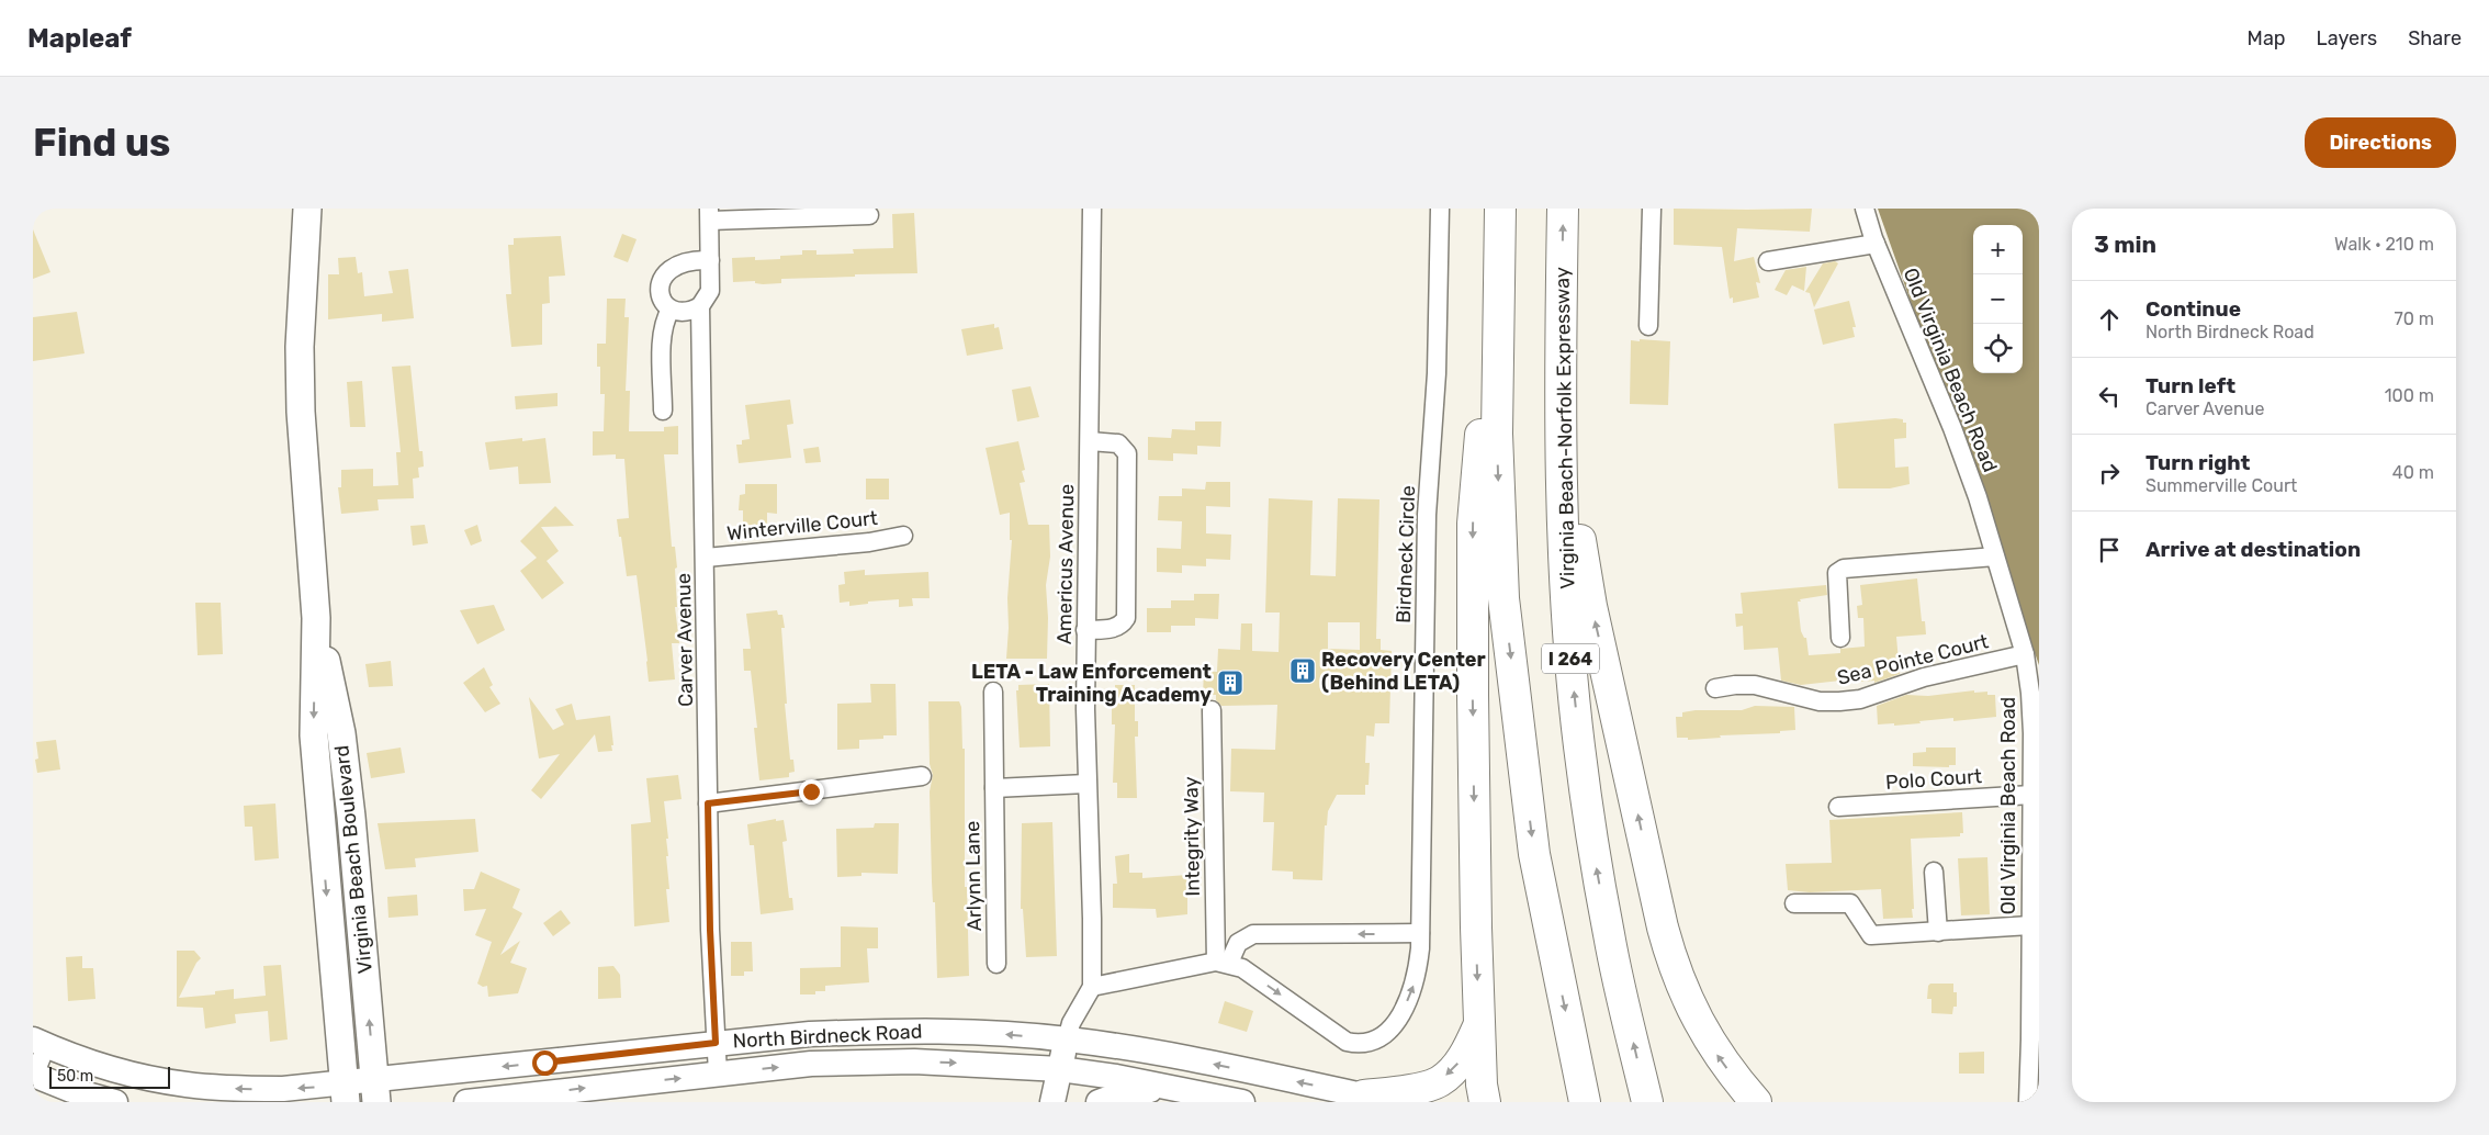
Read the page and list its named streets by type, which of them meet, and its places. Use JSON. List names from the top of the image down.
{
  "streets": {
    "highway": ["Virginia Beach-Norfolk Expressway", "I 264"],
    "main road": ["Virginia Beach Boulevard", "North Birdneck Road"],
    "street": [
      "Old Virginia Beach Road",
      "Winterville Court",
      "Birdneck Circle",
      "Americus Avenue",
      "Carver Avenue",
      "Sea Pointe Court",
      "Polo Court",
      "Integrity Way",
      "Arlynn Lane"
    ]
  },
  "crossings": [
    ["Old Virginia Beach Road", "Sea Pointe Court"],
    ["Old Virginia Beach Road", "Polo Court"],
    ["Winterville Court", "Carver Avenue"],
    ["Birdneck Circle", "Integrity Way"],
    ["Carver Avenue", "North Birdneck Road"],
    ["Virginia Beach Boulevard", "North Birdneck Road"]
  ],
  "places": {
    "building": ["Recovery Center (Behind LETA)", "LETA - Law Enforcement Training Academy"]
  },
  "scale_bar": "50 m",
  "page": {
    "header": "Mapleaf",
    "nav": ["Map", "Layers", "Share"],
    "buttons": "Directions",
    "title": "Find us",
    "heading": ["3 min", "Walk · 210 m"],
    "map_buttons": ["+", "−"],
    "list": [
      ["Continue", "North Birdneck Road", "70 m"],
      ["Turn left", "Carver Avenue", "100 m"],
      ["Turn right", "Summerville Court", "40 m"],
      "Arrive at destination"
    ],
    "scale": "50 m"
  }
}
